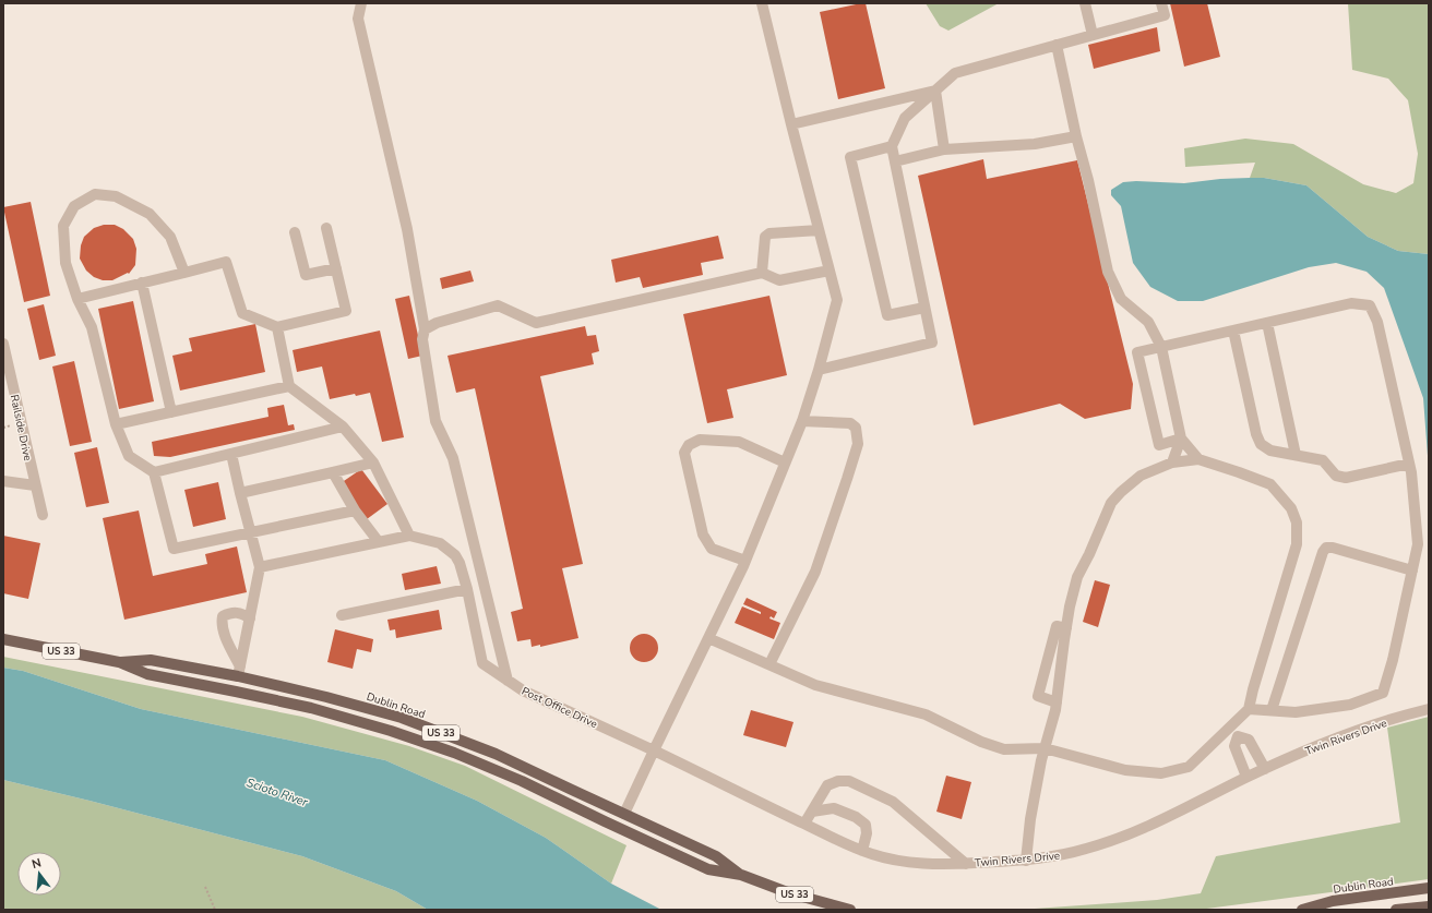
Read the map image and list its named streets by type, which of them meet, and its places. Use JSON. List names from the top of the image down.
{
  "streets": {
    "main road": ["US 33", "Dublin Road"],
    "street": ["Railside Drive", "Post Office Drive", "Twin Rivers Drive"]
  },
  "crossings": [
    ["Post Office Drive", "Twin Rivers Drive"]
  ],
  "water": ["Scioto River"],
  "north": "top"
}
